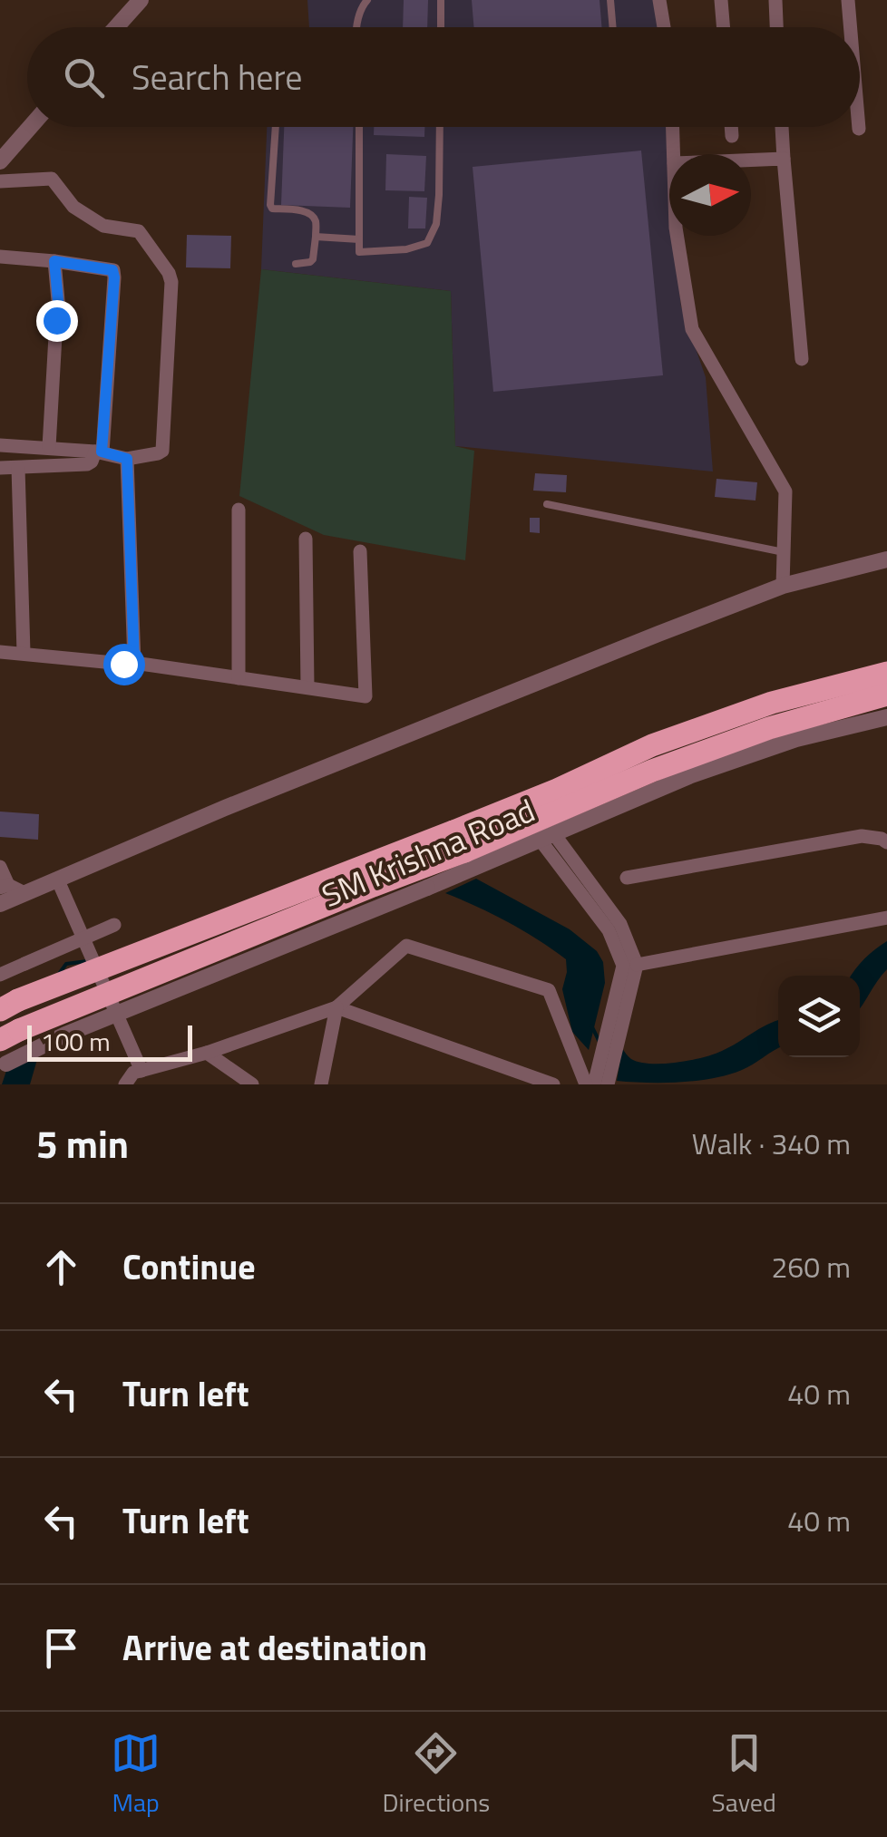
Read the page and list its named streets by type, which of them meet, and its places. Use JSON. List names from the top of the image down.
{
  "streets": {
    "highway": ["SM Krishna Road"]
  },
  "scale_bar": "100 m",
  "north": "right",
  "page": {
    "search": "Search here",
    "scale": "100 m",
    "heading": ["5 min", "Walk · 340 m"],
    "list": [
      ["Continue", "260 m"],
      ["Turn left", "40 m"],
      ["Turn left", "40 m"],
      "Arrive at destination"
    ],
    "nav": ["Map", "Directions", "Saved"]
  }
}
